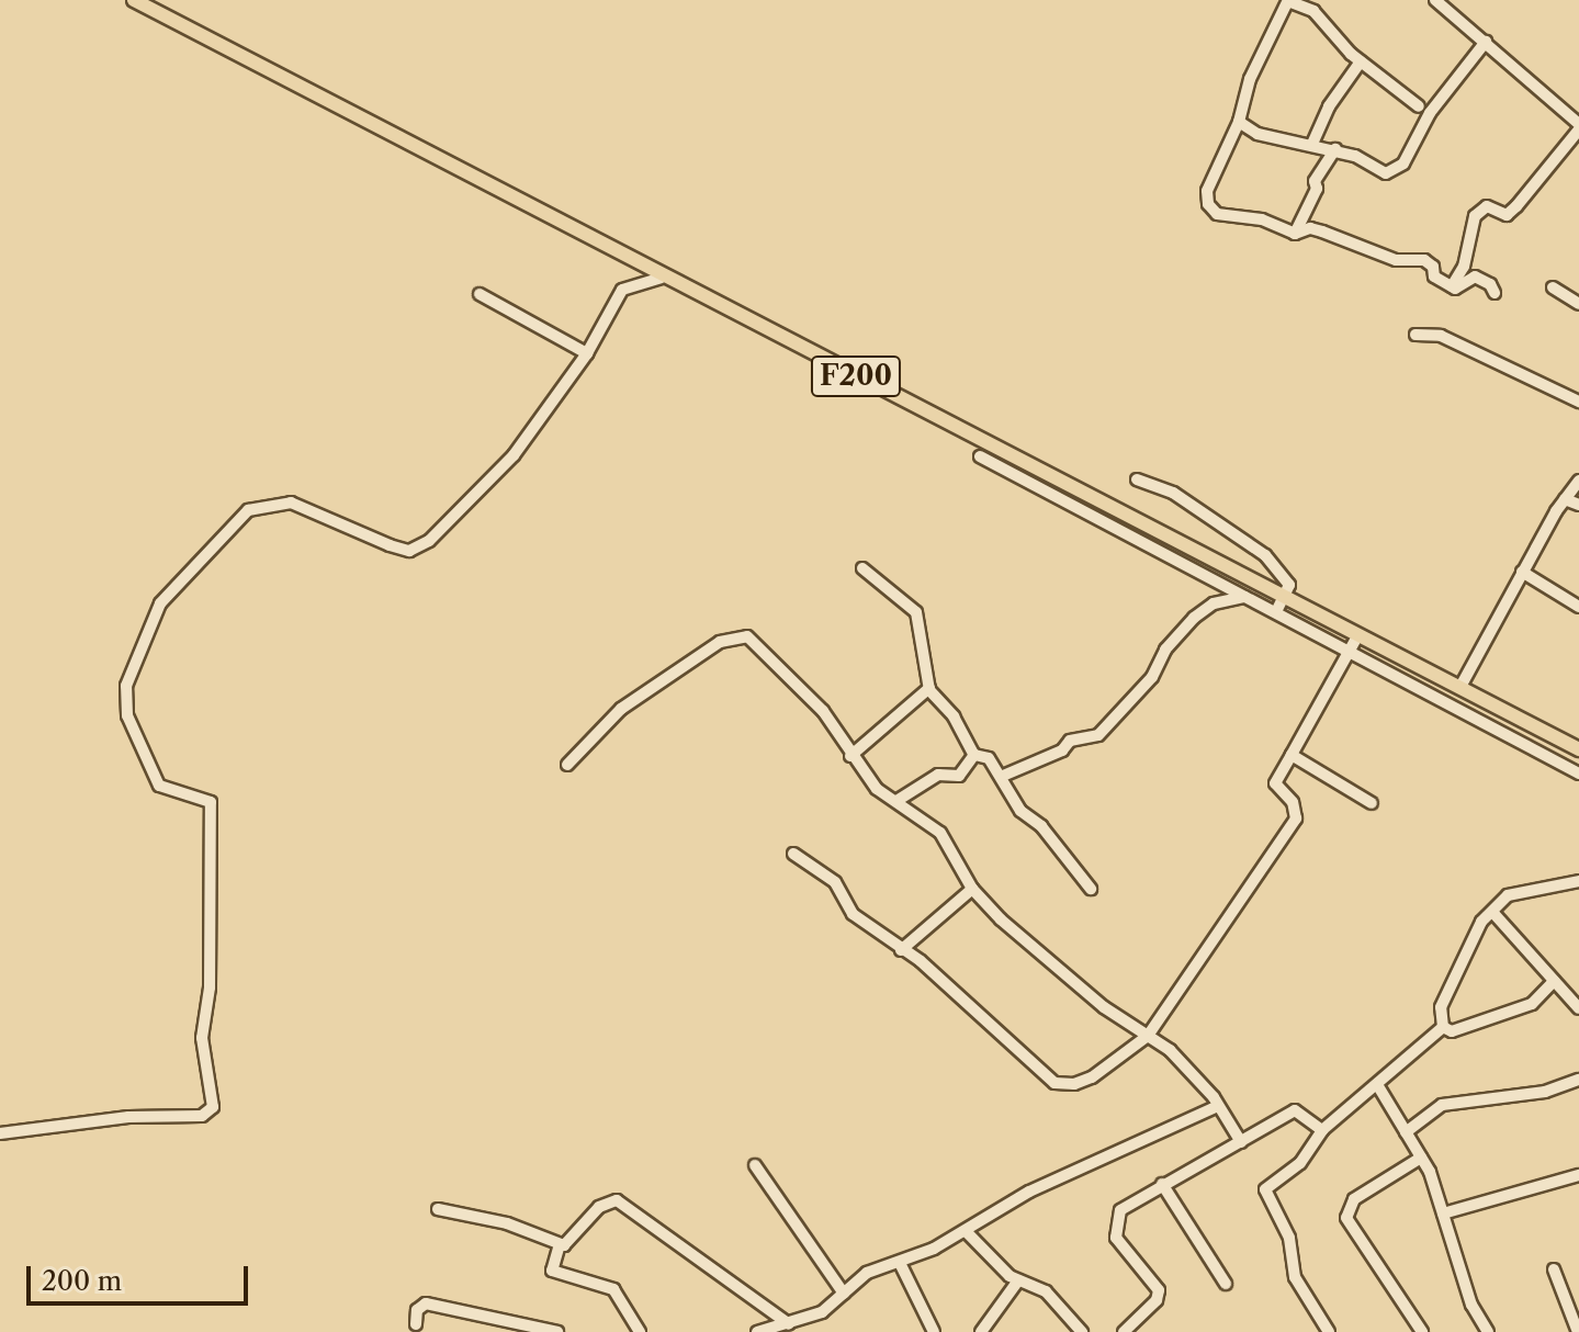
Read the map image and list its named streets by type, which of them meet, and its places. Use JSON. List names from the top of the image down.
{
  "streets": {
    "main road": ["F200"]
  },
  "scale_bar": "200 m"
}
